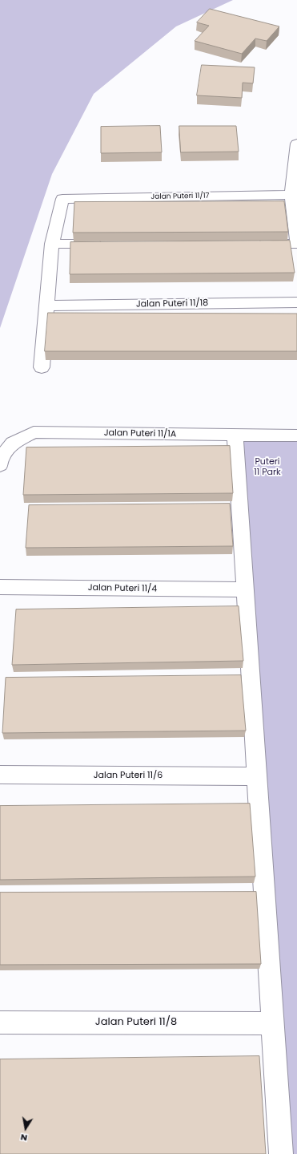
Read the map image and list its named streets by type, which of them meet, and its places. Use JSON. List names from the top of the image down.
{
  "streets": {
    "street": [
      "Jalan Puteri 11/17",
      "Jalan Puteri 11/18",
      "Jalan Puteri 11/1A",
      "Jalan Puteri 11/4",
      "Jalan Puteri 11/6",
      "Jalan Puteri 11/8"
    ]
  },
  "parks": ["Puteri 11 Park"],
  "north": "bottom"
}
